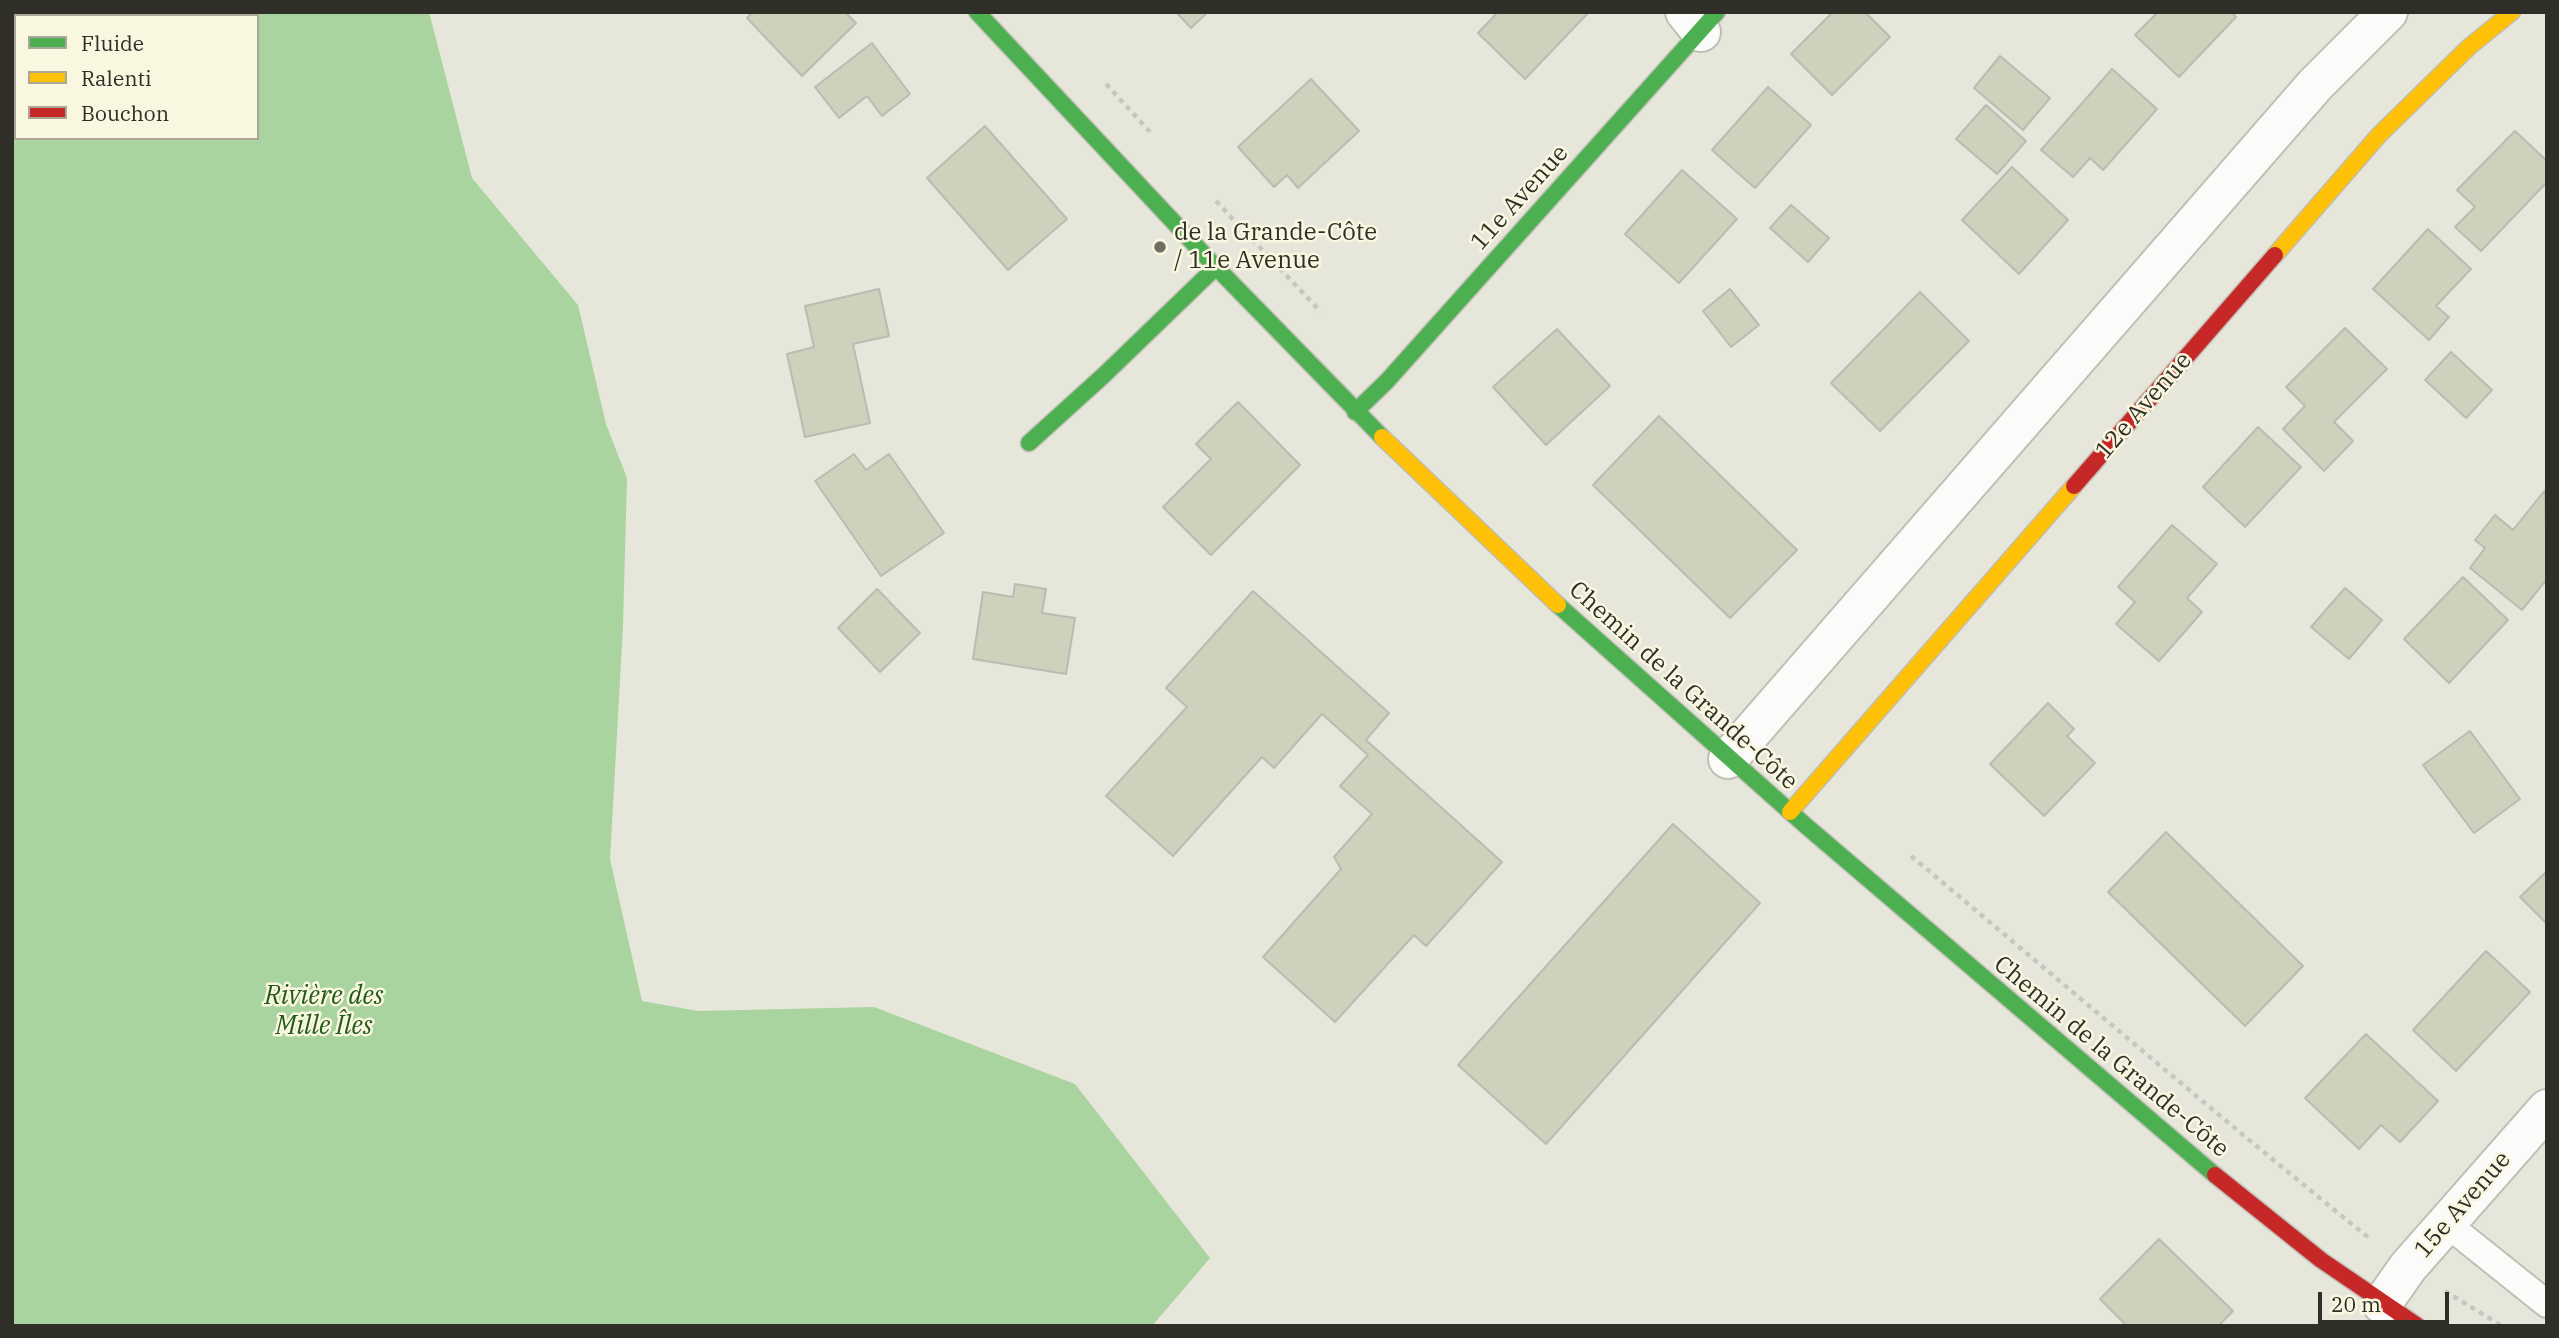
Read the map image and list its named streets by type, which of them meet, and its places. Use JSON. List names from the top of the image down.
{
  "streets": {
    "main road": ["11e Avenue", "12e Avenue", "Chemin de la Grande-Côte"],
    "street": ["15e Avenue"]
  },
  "crossings": [
    ["11e Avenue", "Chemin de la Grande-Côte"],
    ["12e Avenue", "Chemin de la Grande-Côte"],
    ["Chemin de la Grande-Côte", "15e Avenue"]
  ],
  "water": ["Rivière des Mille Îles"],
  "places": ["de la Grande-Côte / 11e Avenue"],
  "legend": ["Fluide", "Ralenti", "Bouchon"],
  "scale_bar": "20 m"
}
